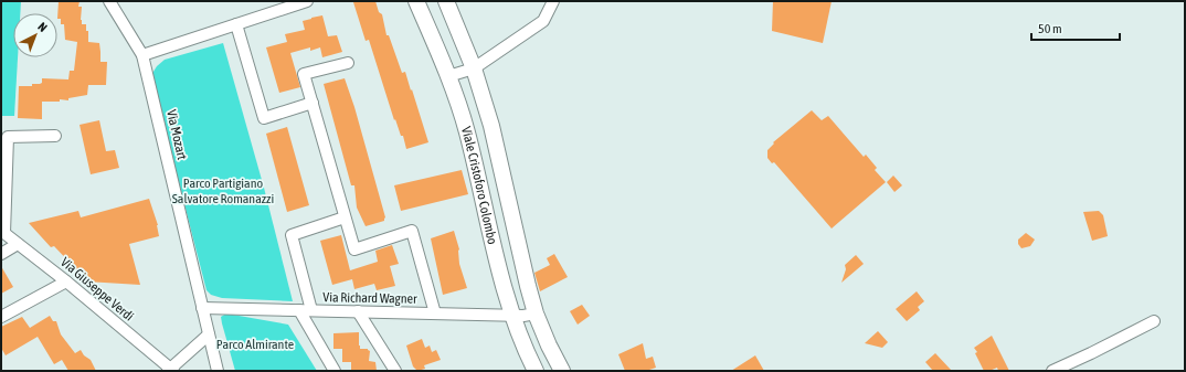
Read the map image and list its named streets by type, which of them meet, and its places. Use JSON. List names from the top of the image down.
{
  "streets": {
    "main road": ["Viale Cristoforo Colombo"],
    "street": ["Via Mozart", "Via Giuseppe Verdi", "Via Richard Wagner"]
  },
  "crossings": [
    ["Via Mozart", "Via Richard Wagner"],
    ["Viale Cristoforo Colombo", "Via Richard Wagner"]
  ],
  "parks": ["Parco Partigiano Salvatore Romanazzi", "Parco Almirante"],
  "scale_bar": "50 m",
  "north": "top right"
}
